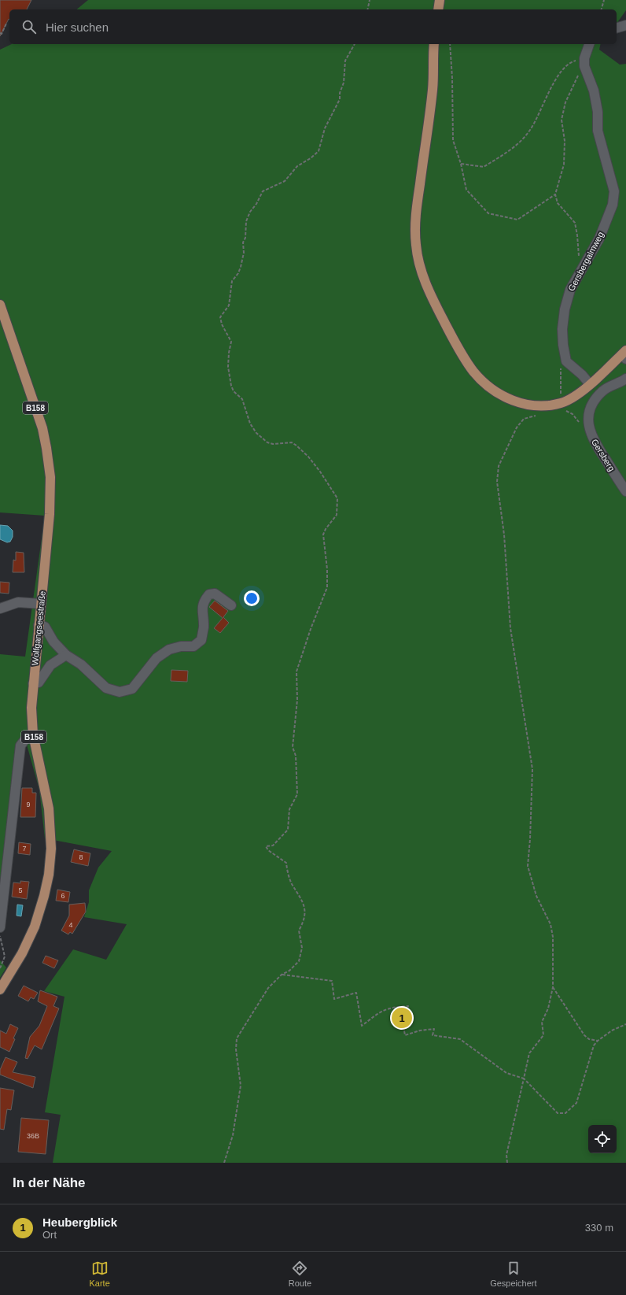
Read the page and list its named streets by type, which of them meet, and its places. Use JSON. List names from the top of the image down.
{
  "streets": {
    "main road": ["B158", "Wolfgangseestraße"],
    "street": ["Gersbergalmweg", "Gersberg"]
  },
  "house_numbers": [
    "9",
    "7",
    "8",
    "5",
    "6",
    "4",
    "36B"
  ],
  "page": {
    "search": "Hier suchen",
    "pins": "1",
    "heading": "In der Nähe",
    "list": [
      {
        "mark": "1",
        "name": "Heubergblick",
        "note": "Ort",
        "value": "330 m"
      }
    ],
    "nav": ["Karte", "Route", "Gespeichert"]
  }
}
